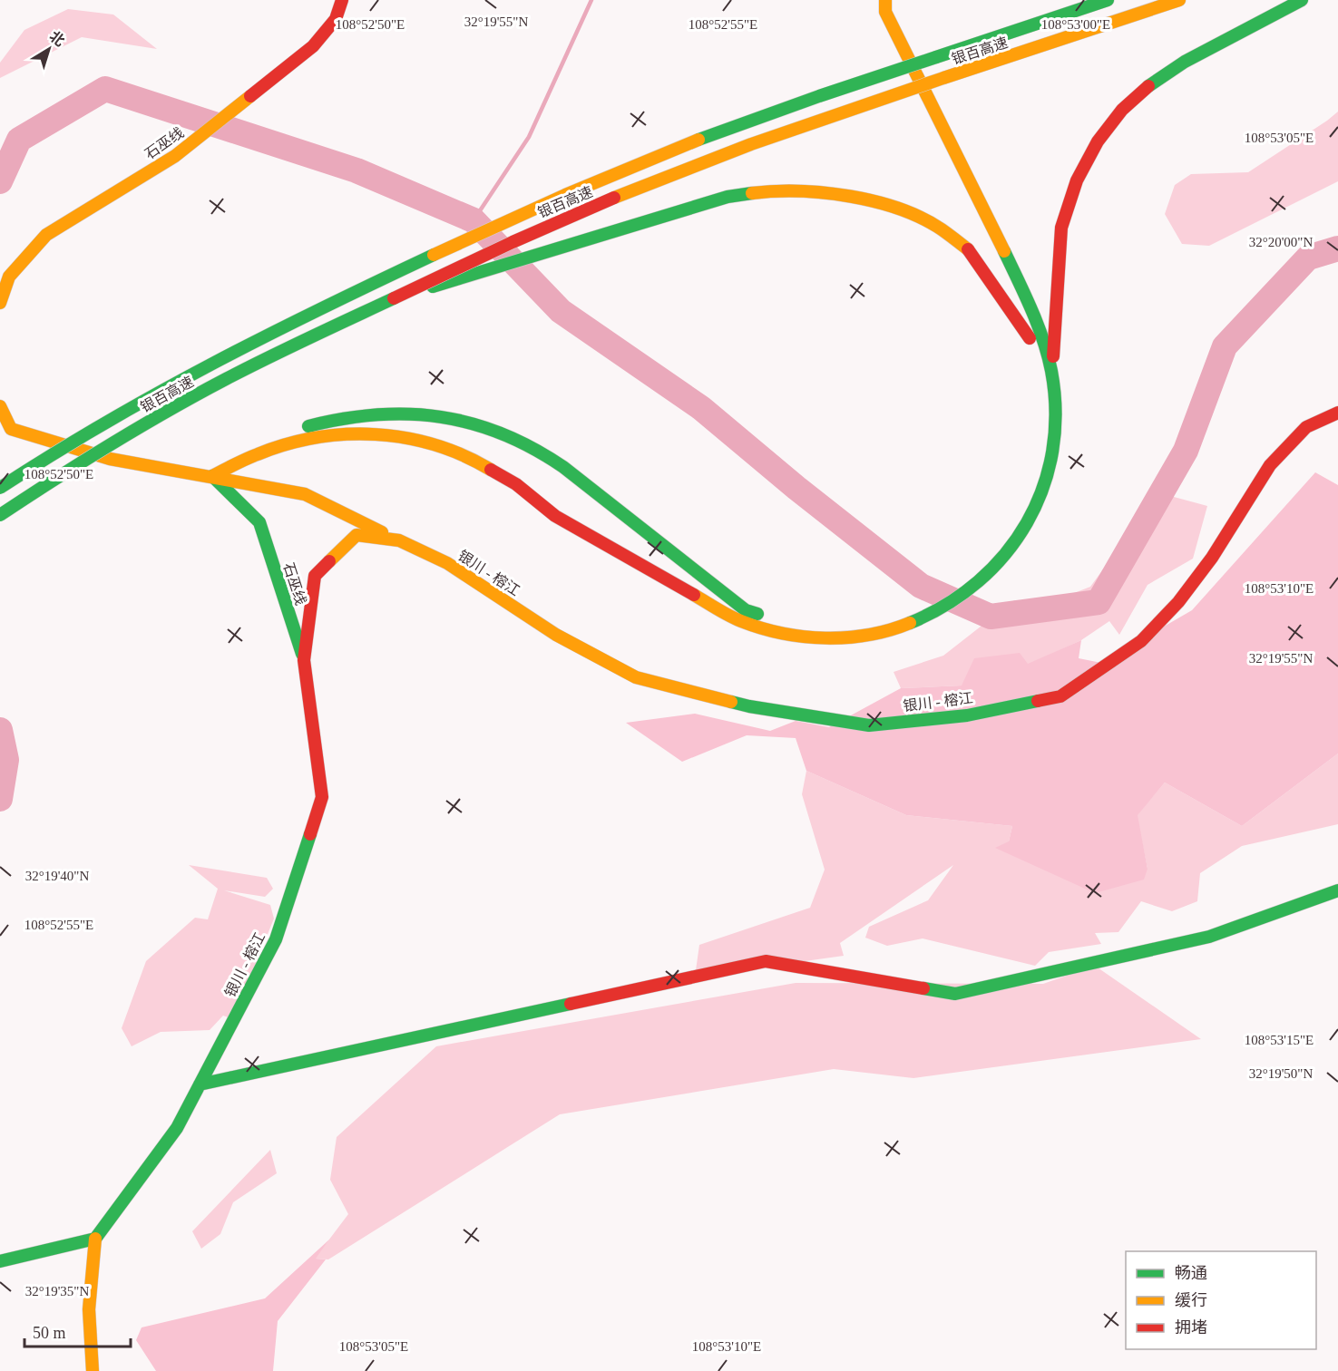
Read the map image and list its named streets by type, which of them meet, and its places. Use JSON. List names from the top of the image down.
{
  "streets": {
    "main road": ["银百高速", "石巫线", "银川 - 榕江"]
  },
  "crossings": [
    ["石巫线", "银川 - 榕江"]
  ],
  "legend": ["畅通", "缓行", "拥堵"],
  "scale_bar": "50 m",
  "north": "top right",
  "coordinates": [
    "32°19'55\"N",
    "108°52'50\"E",
    "108°52'55\"E",
    "108°53'00\"E",
    "108°53'05\"E",
    "32°20'00\"N",
    "108°53'10\"E",
    "32°19'40\"N",
    "108°53'15\"E",
    "32°19'50\"N",
    "32°19'35\"N"
  ]
}
